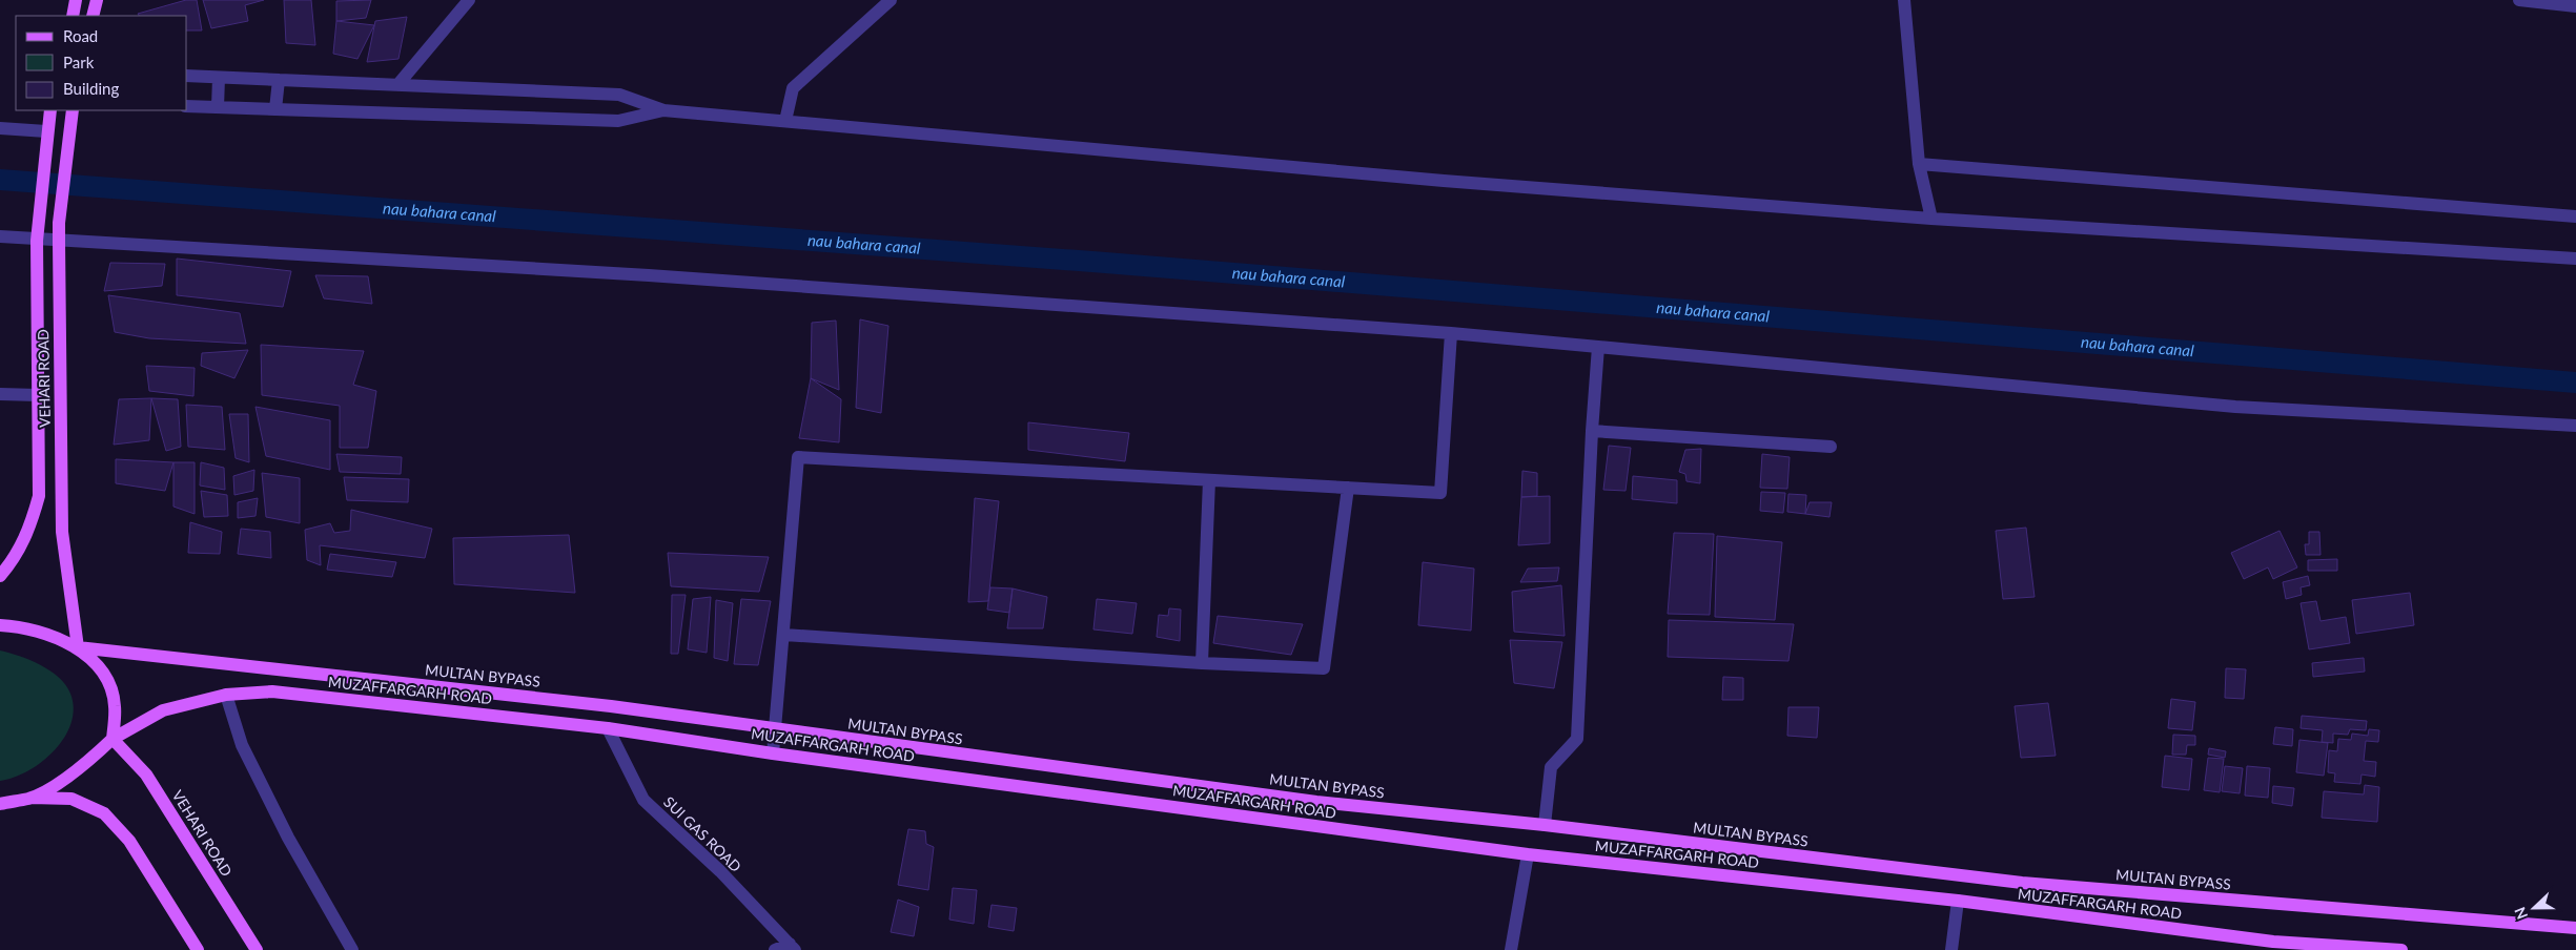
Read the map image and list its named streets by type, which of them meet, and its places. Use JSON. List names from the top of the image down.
{
  "streets": {
    "main road": ["VEHARI ROAD", "MULTAN BYPASS", "MUZAFFARGARH ROAD"],
    "street": ["SUI GAS ROAD"]
  },
  "crossings": [
    ["VEHARI ROAD", "MULTAN BYPASS"],
    ["VEHARI ROAD", "MUZAFFARGARH ROAD"],
    ["MUZAFFARGARH ROAD", "SUI GAS ROAD"]
  ],
  "water": ["nau bahara canal"],
  "legend": ["Road", "Park", "Building"],
  "north": "left"
}
